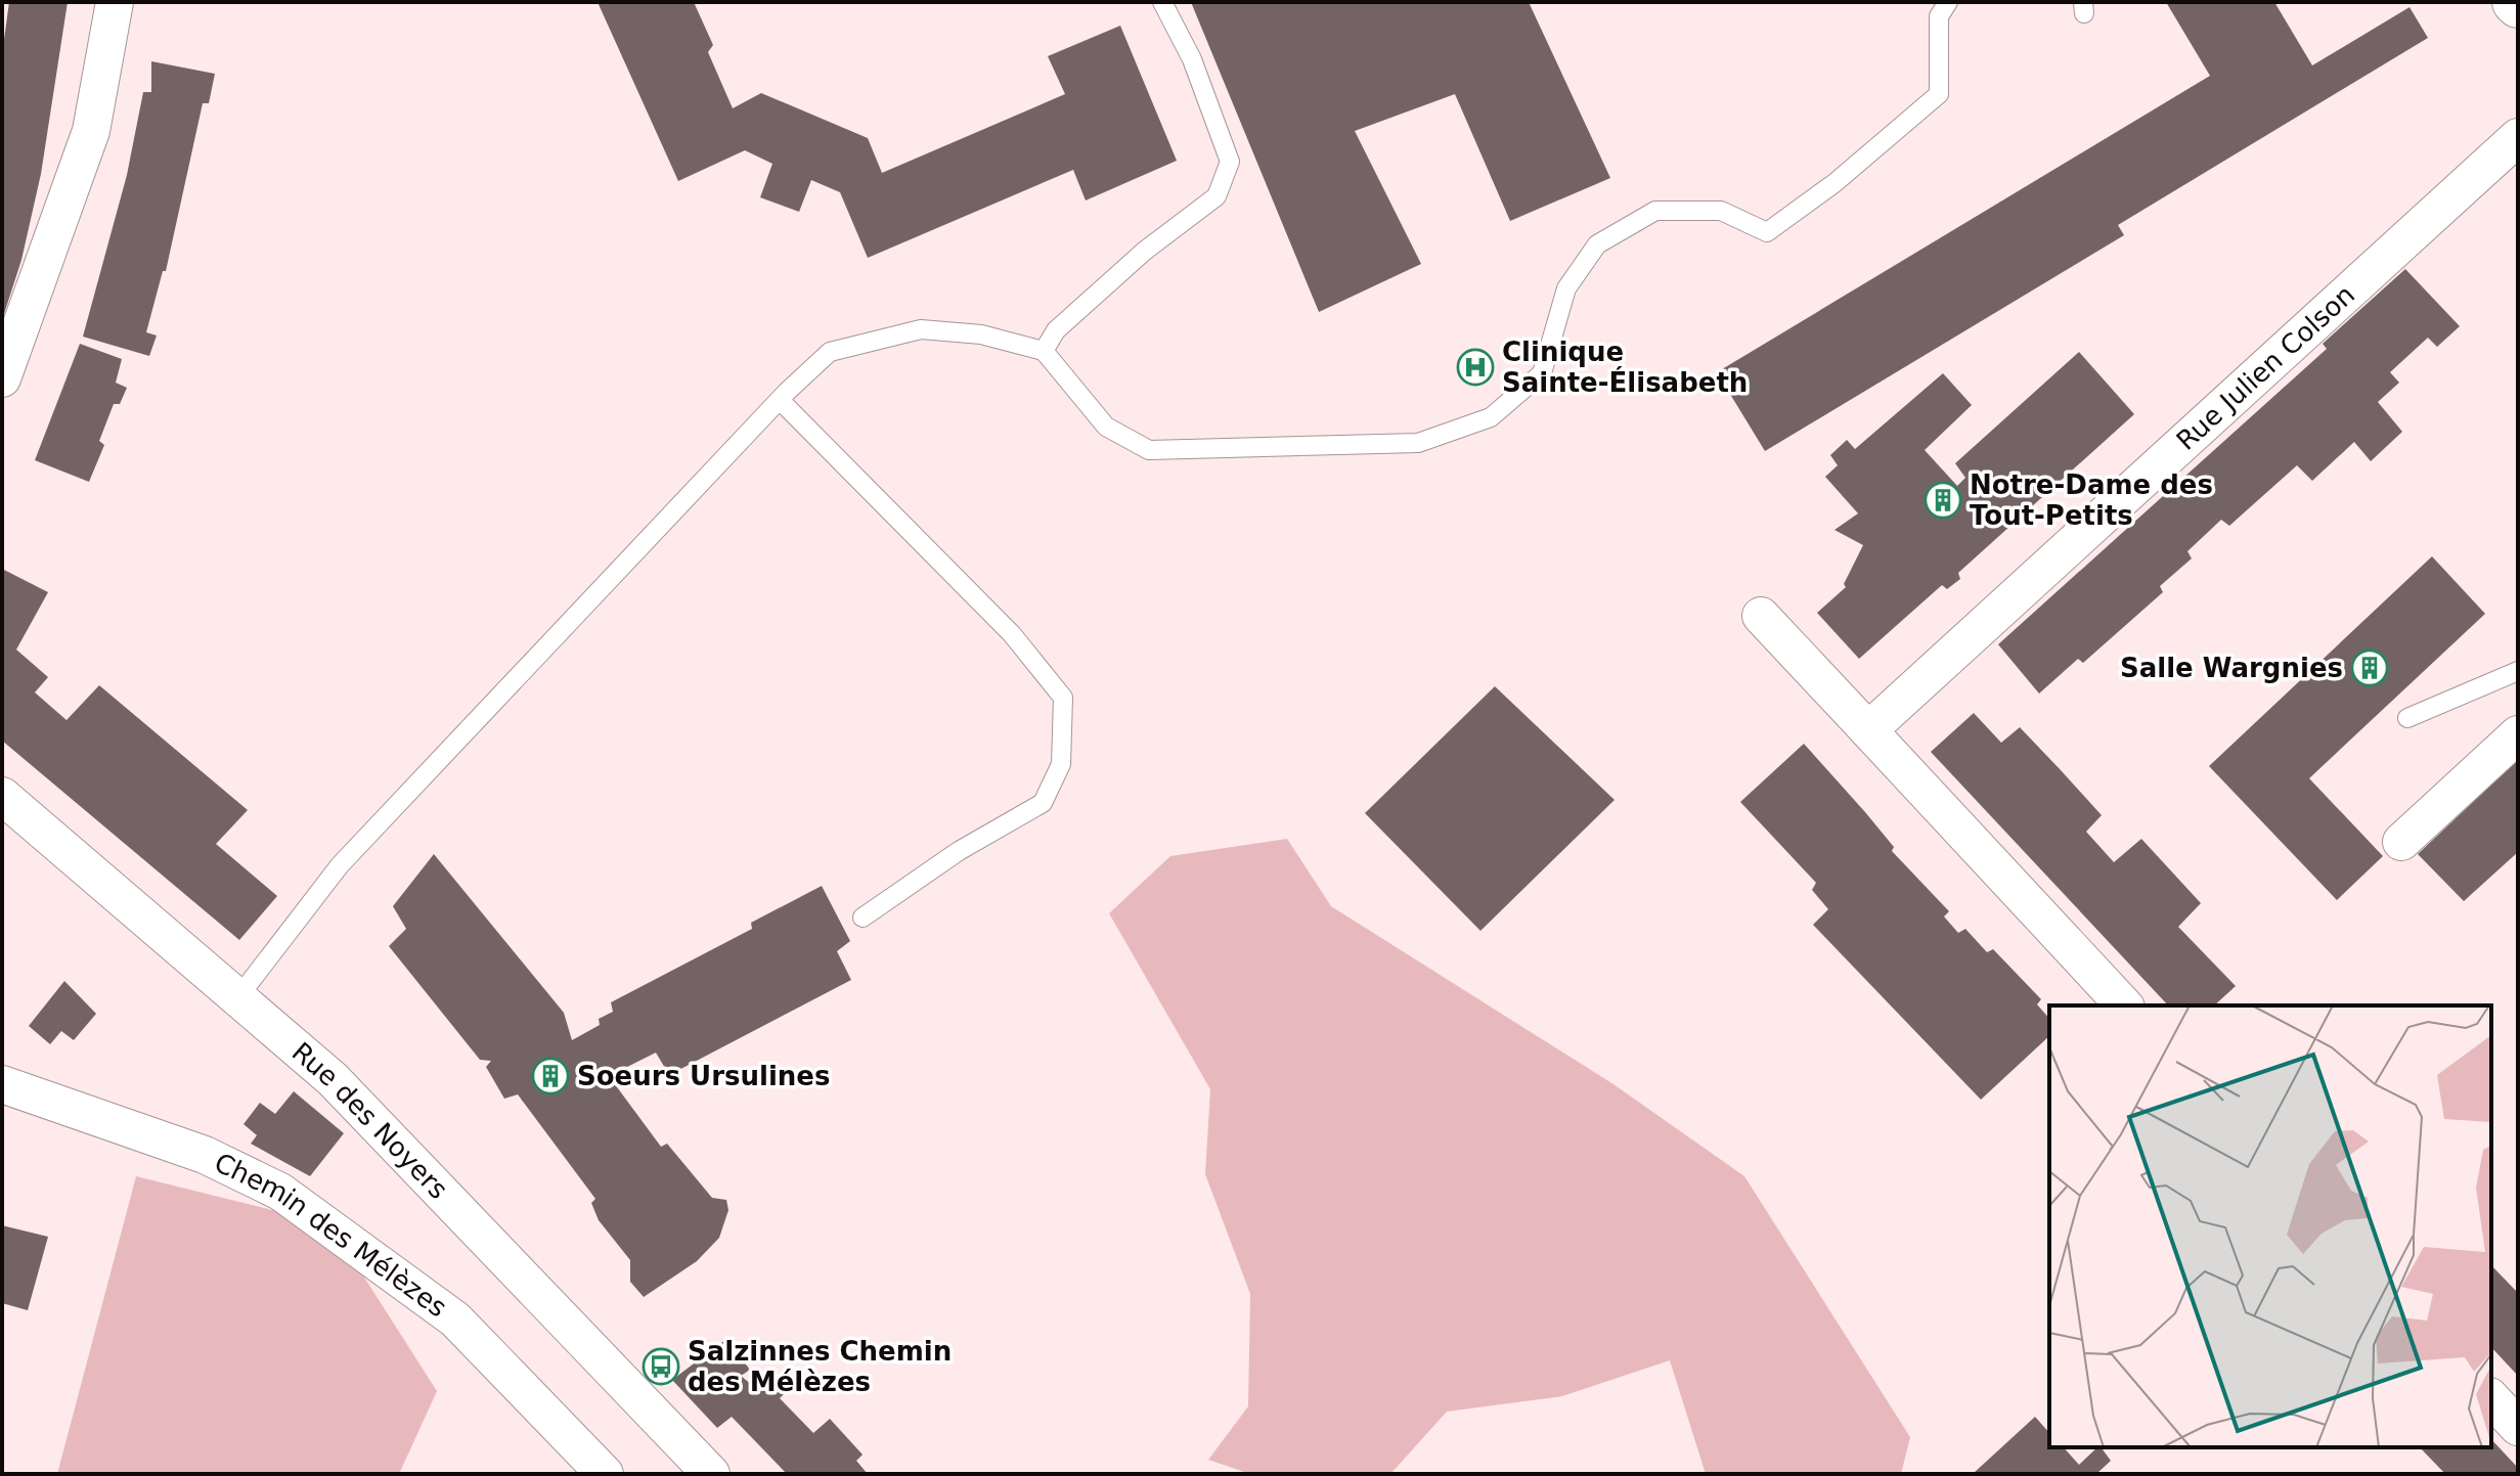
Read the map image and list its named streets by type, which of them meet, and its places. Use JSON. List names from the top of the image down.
{
  "streets": {
    "street": ["Rue Julien Colson", "Rue des Noyers", "Chemin des Mélèzes"]
  },
  "places": {
    "hospital": ["Clinique Sainte-Élisabeth"],
    "building": ["Notre-Dame des Tout-Petits", "Salle Wargnies", "Soeurs Ursulines"],
    "bus stop": ["Salzinnes Chemin des Mélèzes"]
  }
}
